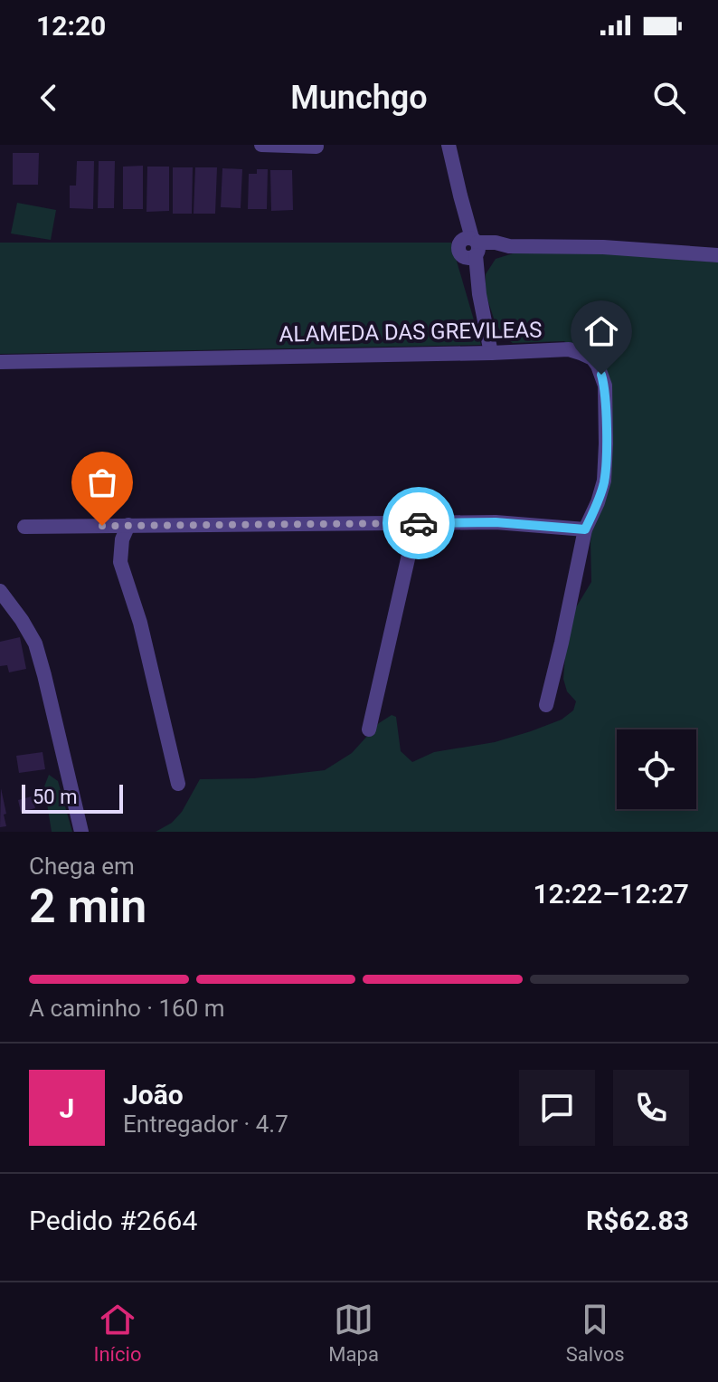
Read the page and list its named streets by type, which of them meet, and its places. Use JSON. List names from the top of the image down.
{
  "streets": {
    "street": ["ALAMEDA DAS GREVILEAS"]
  },
  "scale_bar": "50 m",
  "page": {
    "status": "12:20",
    "header": "Munchgo",
    "scale": "50 m",
    "heading": ["2 min", "Chega em", "12:22–12:27"],
    "panel": [
      "João",
      "Entregador · 4.7",
      "Pedido #2664",
      "R$62.83"
    ],
    "bar": "A caminho · 160 m",
    "round": "J",
    "tabs": ["Início", "Mapa", "Salvos"]
  }
}
